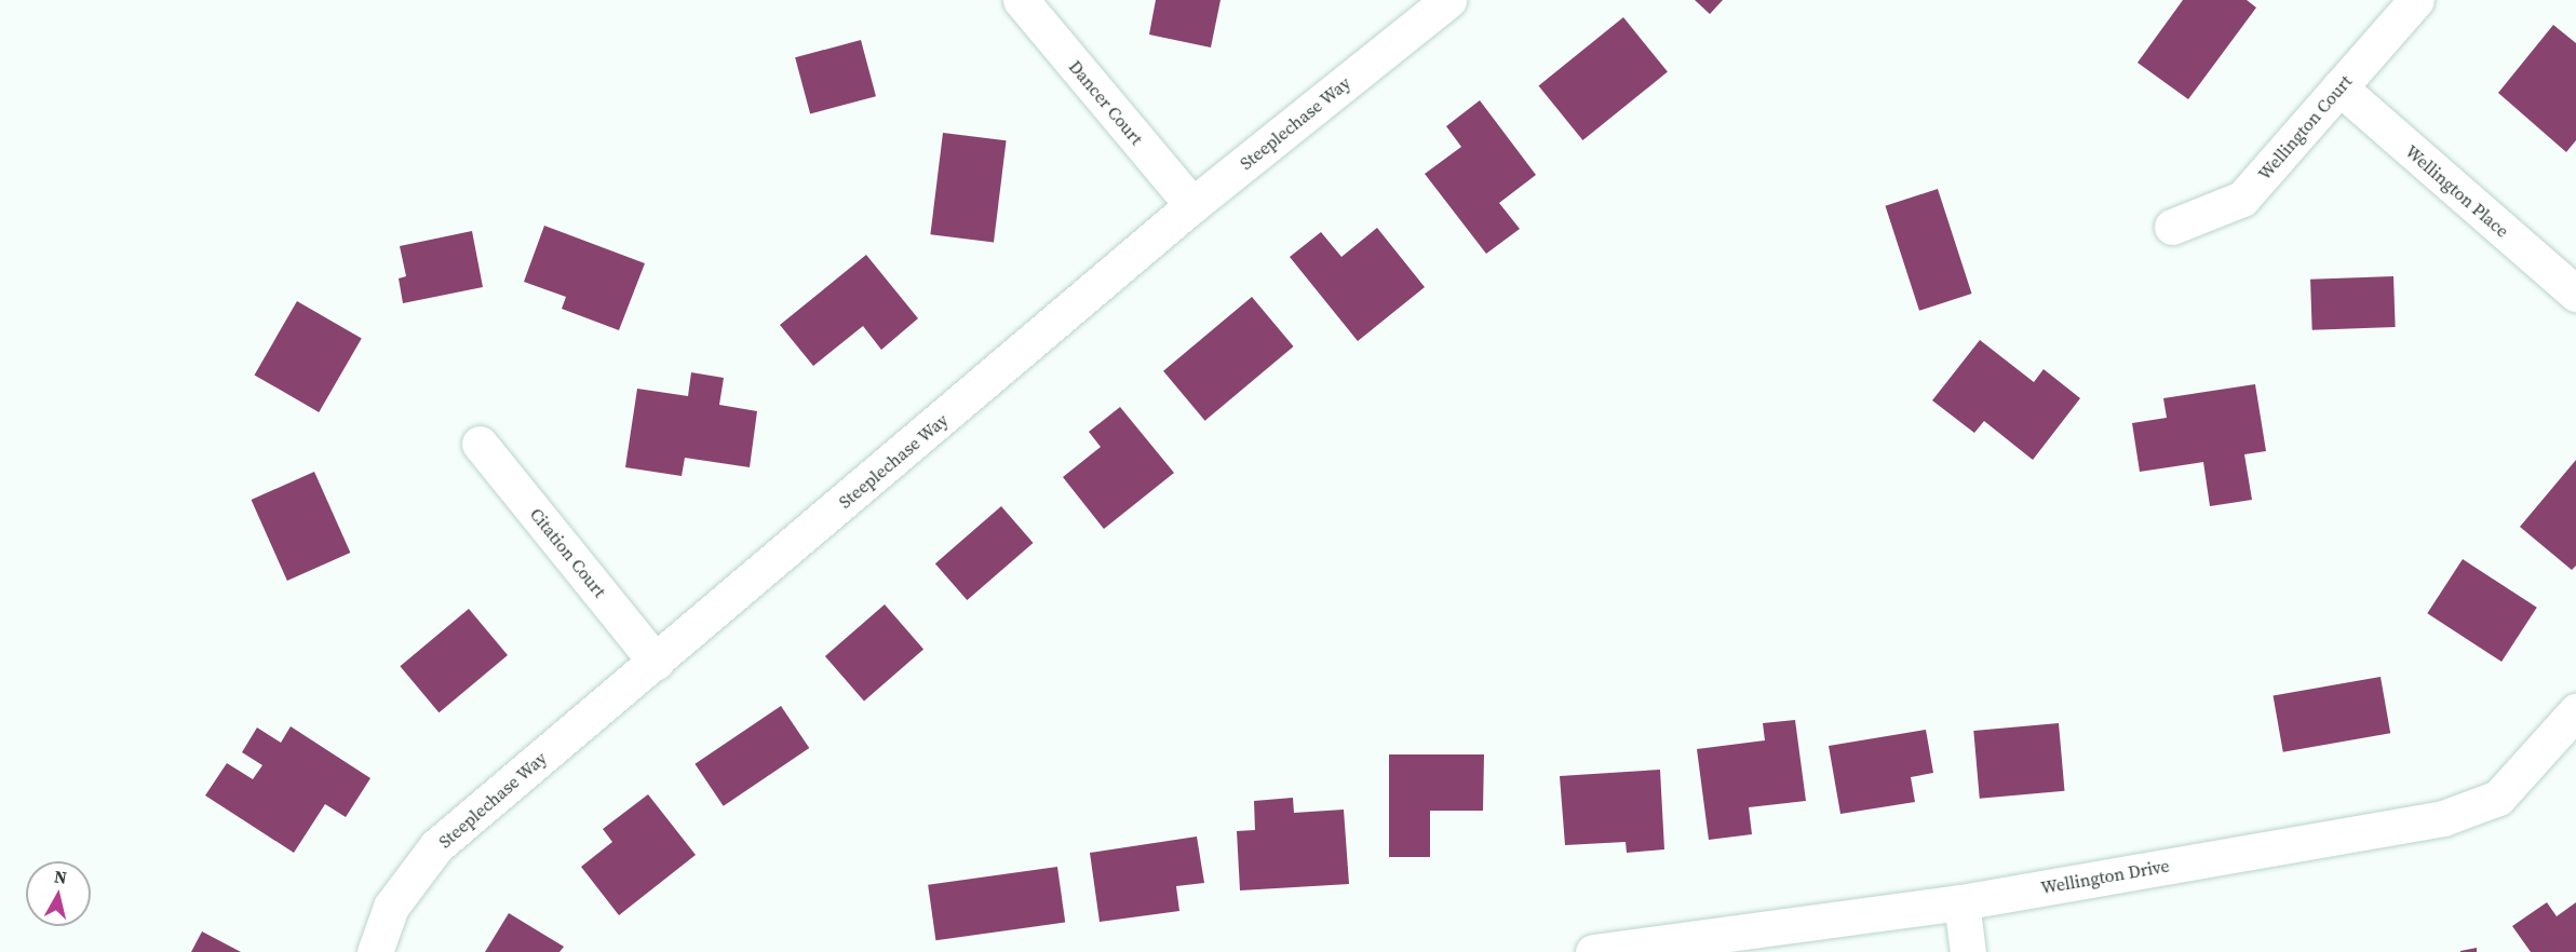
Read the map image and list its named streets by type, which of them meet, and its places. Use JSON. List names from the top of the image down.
{
  "streets": {
    "street": [
      "Dancer Court",
      "Steeplechase Way",
      "Wellington Court",
      "Wellington Place",
      "Citation Court",
      "Wellington Drive"
    ]
  },
  "crossings": [
    ["Dancer Court", "Steeplechase Way"],
    ["Steeplechase Way", "Citation Court"],
    ["Wellington Court", "Wellington Place"]
  ],
  "north": "top"
}
